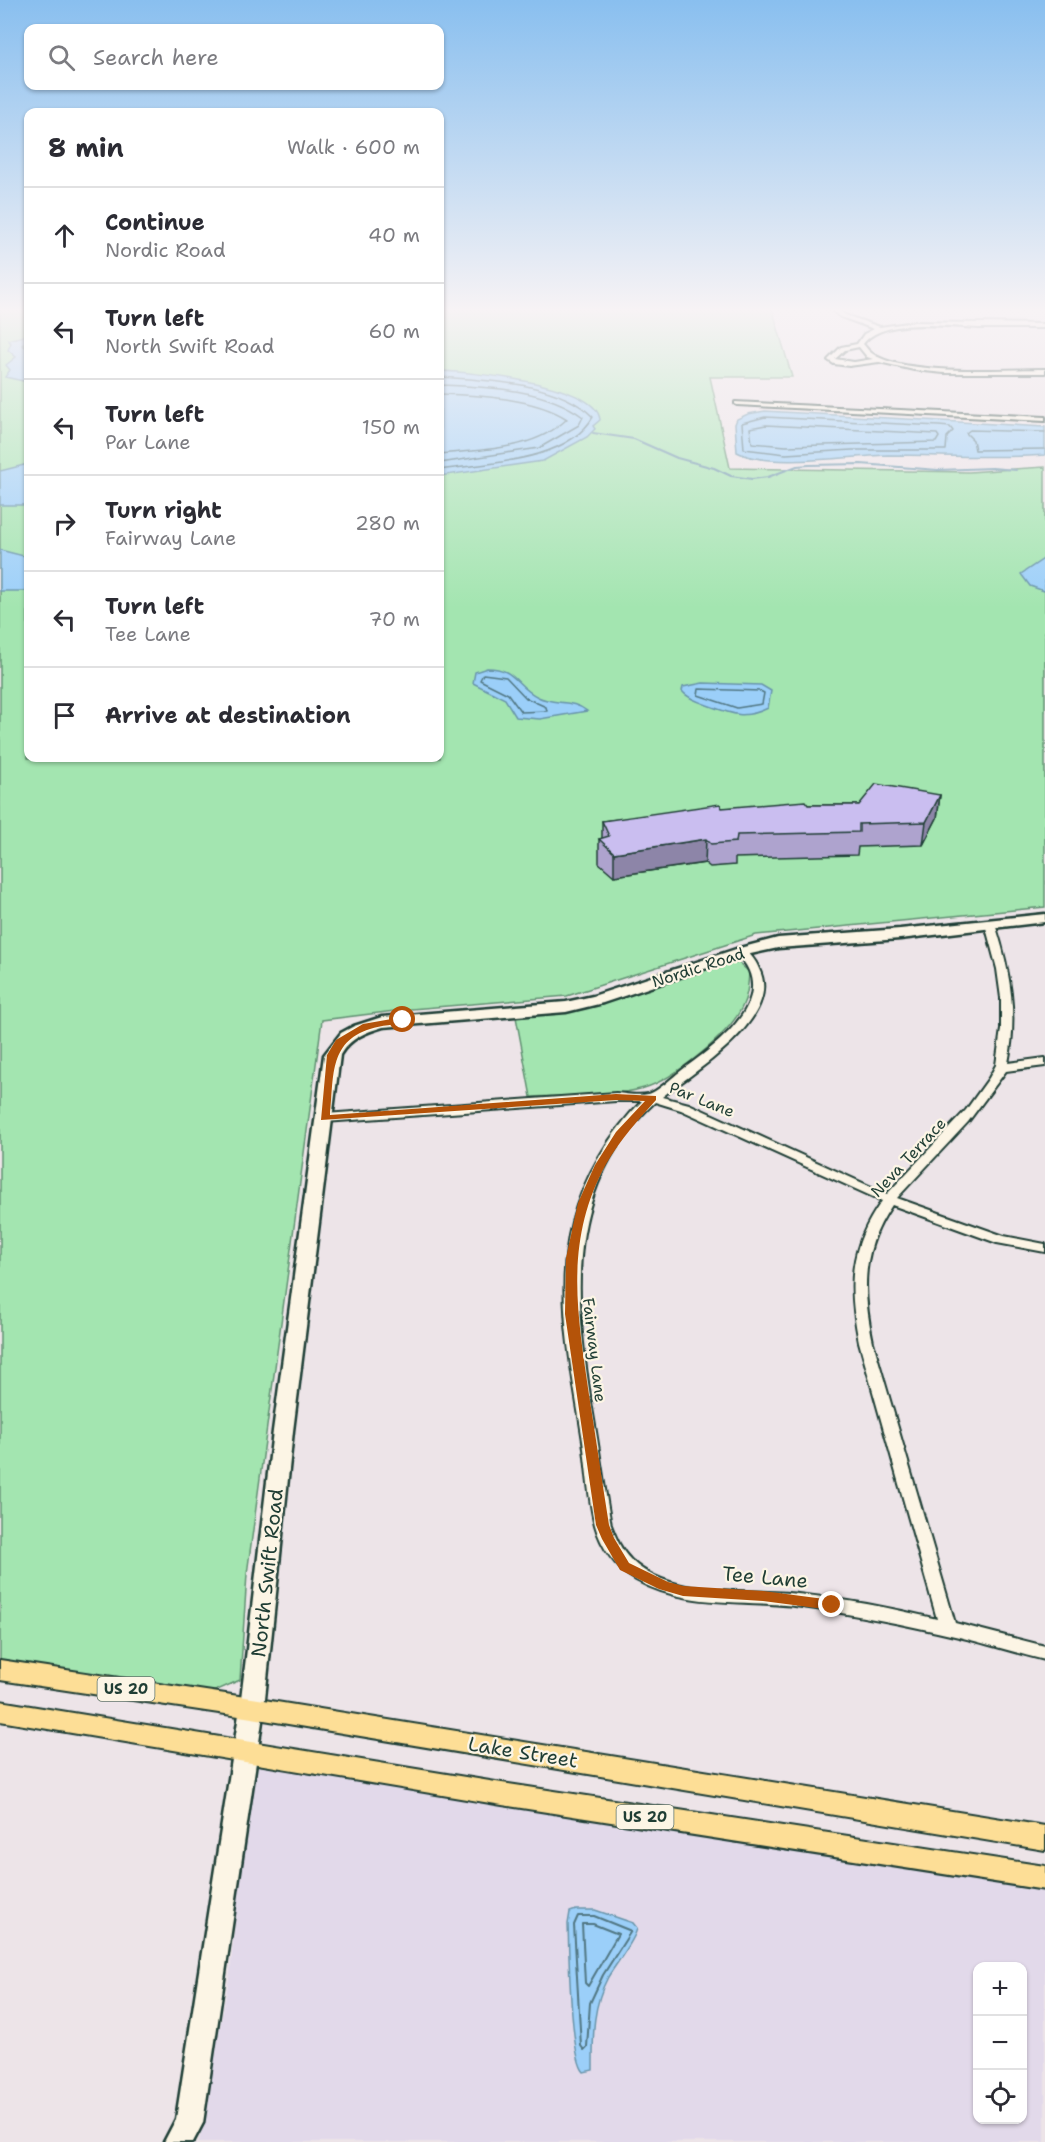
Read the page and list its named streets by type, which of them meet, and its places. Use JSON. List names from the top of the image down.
{
  "streets": {
    "main road": ["US 20", "Lake Street"],
    "street": [
      "Nordic Road",
      "Par Lane",
      "Neva Terrace",
      "Fairway Lane",
      "North Swift Road",
      "Tee Lane"
    ]
  },
  "crossings": [
    ["Nordic Road", "Neva Terrace"],
    ["Nordic Road", "Fairway Lane"],
    ["Nordic Road", "North Swift Road"],
    ["Par Lane", "Neva Terrace"],
    ["Par Lane", "Fairway Lane"],
    ["Par Lane", "North Swift Road"],
    ["Neva Terrace", "Tee Lane"],
    ["Fairway Lane", "Tee Lane"],
    ["North Swift Road", "US 20"],
    ["North Swift Road", "Lake Street"]
  ],
  "page": {
    "search": "Search here",
    "heading": ["8 min", "Walk · 600 m"],
    "list": [
      ["Continue", "Nordic Road", "40 m"],
      ["Turn left", "North Swift Road", "60 m"],
      ["Turn left", "Par Lane", "150 m"],
      ["Turn right", "Fairway Lane", "280 m"],
      ["Turn left", "Tee Lane", "70 m"],
      "Arrive at destination"
    ],
    "map_buttons": ["+", "−"]
  }
}
